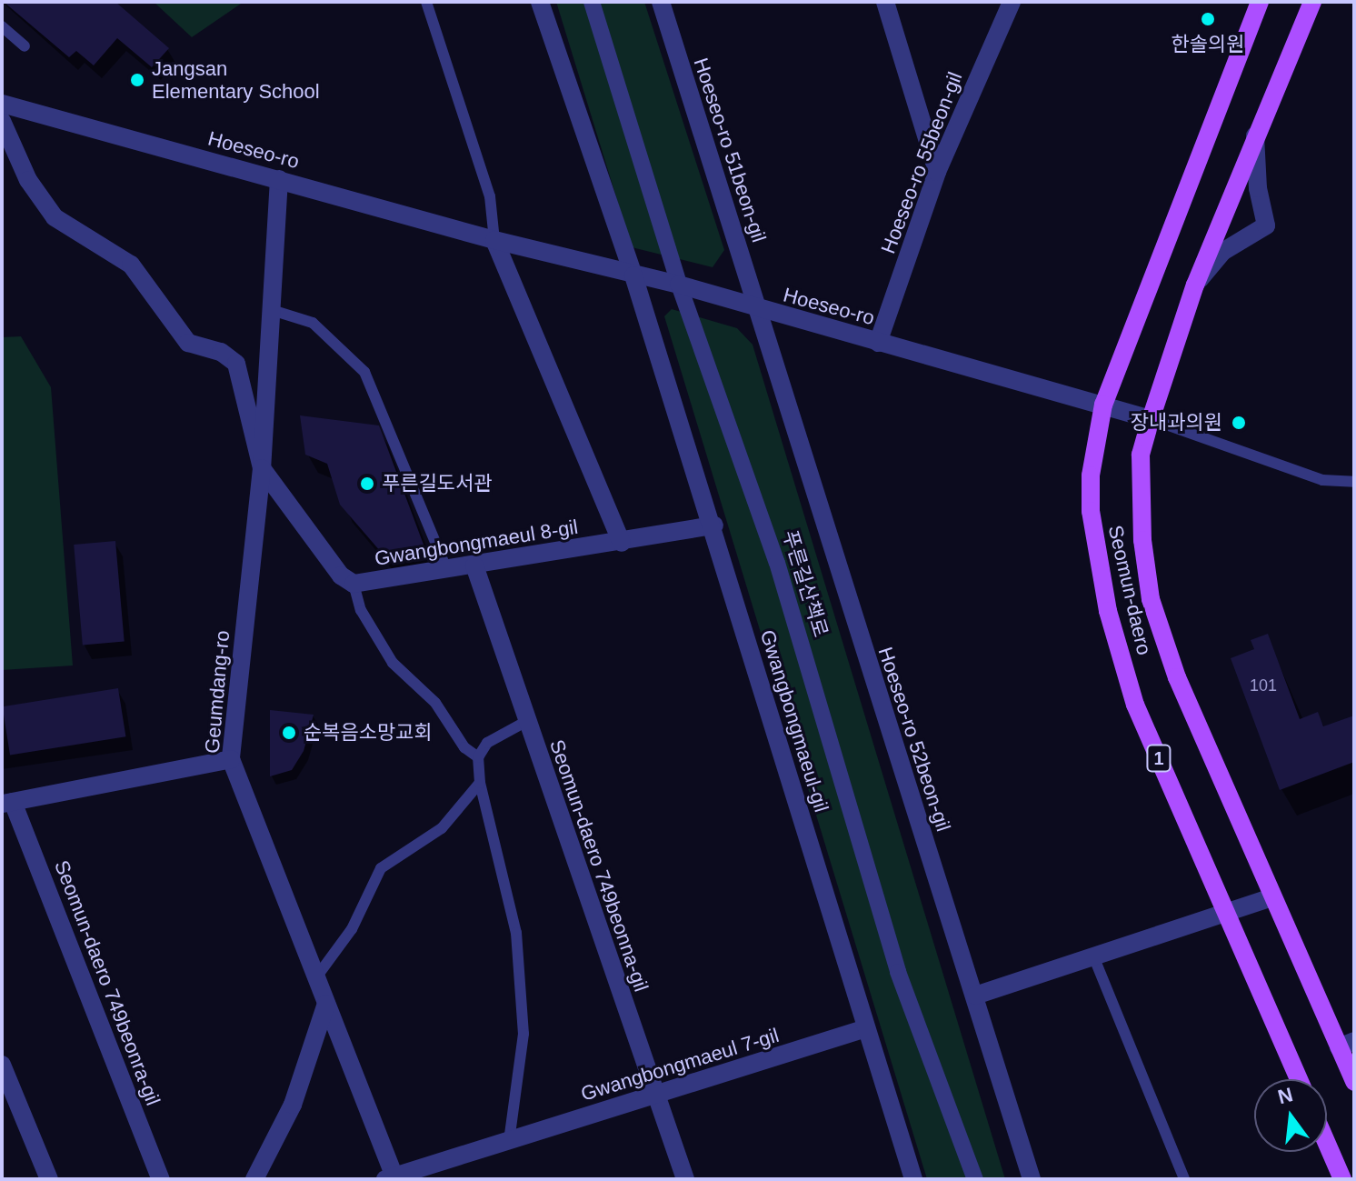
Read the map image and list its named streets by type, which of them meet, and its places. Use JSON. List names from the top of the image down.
{
  "streets": {
    "main road": ["Seomun-daero", "1"],
    "street": [
      "Hoeseo-ro",
      "Hoeseo-ro 51beon-gil",
      "Hoeseo-ro 55beon-gil",
      "Gwangbongmaeul 8-gil",
      "푸른길산책로",
      "Geumdang-ro",
      "Gwangbongmaeul-gil",
      "Hoeseo-ro 52beon-gil",
      "Seomun-daero 749beonna-gil",
      "Seomun-daero 749beonra-gil",
      "Gwangbongmaeul 7-gil"
    ]
  },
  "crossings": [
    ["Hoeseo-ro", "Hoeseo-ro 51beon-gil"],
    ["Hoeseo-ro", "Hoeseo-ro 55beon-gil"],
    ["Hoeseo-ro", "푸른길산책로"],
    ["Hoeseo-ro", "Seomun-daero"],
    ["Hoeseo-ro", "Geumdang-ro"],
    ["Hoeseo-ro", "Gwangbongmaeul-gil"],
    ["Hoeseo-ro", "Hoeseo-ro 52beon-gil"],
    ["Hoeseo-ro 51beon-gil", "Hoeseo-ro 52beon-gil"],
    ["Gwangbongmaeul 8-gil", "Gwangbongmaeul-gil"],
    ["Gwangbongmaeul 8-gil", "Seomun-daero 749beonna-gil"],
    ["Geumdang-ro", "Gwangbongmaeul 7-gil"],
    ["Gwangbongmaeul-gil", "Gwangbongmaeul 7-gil"],
    ["Seomun-daero 749beonna-gil", "Gwangbongmaeul 7-gil"]
  ],
  "places": [
    "한솔의원",
    "Jangsan Elementary School",
    "장내과의원",
    "푸른길도서관",
    "순복음소망교회"
  ],
  "house_numbers": ["101"],
  "north": "top"
}
